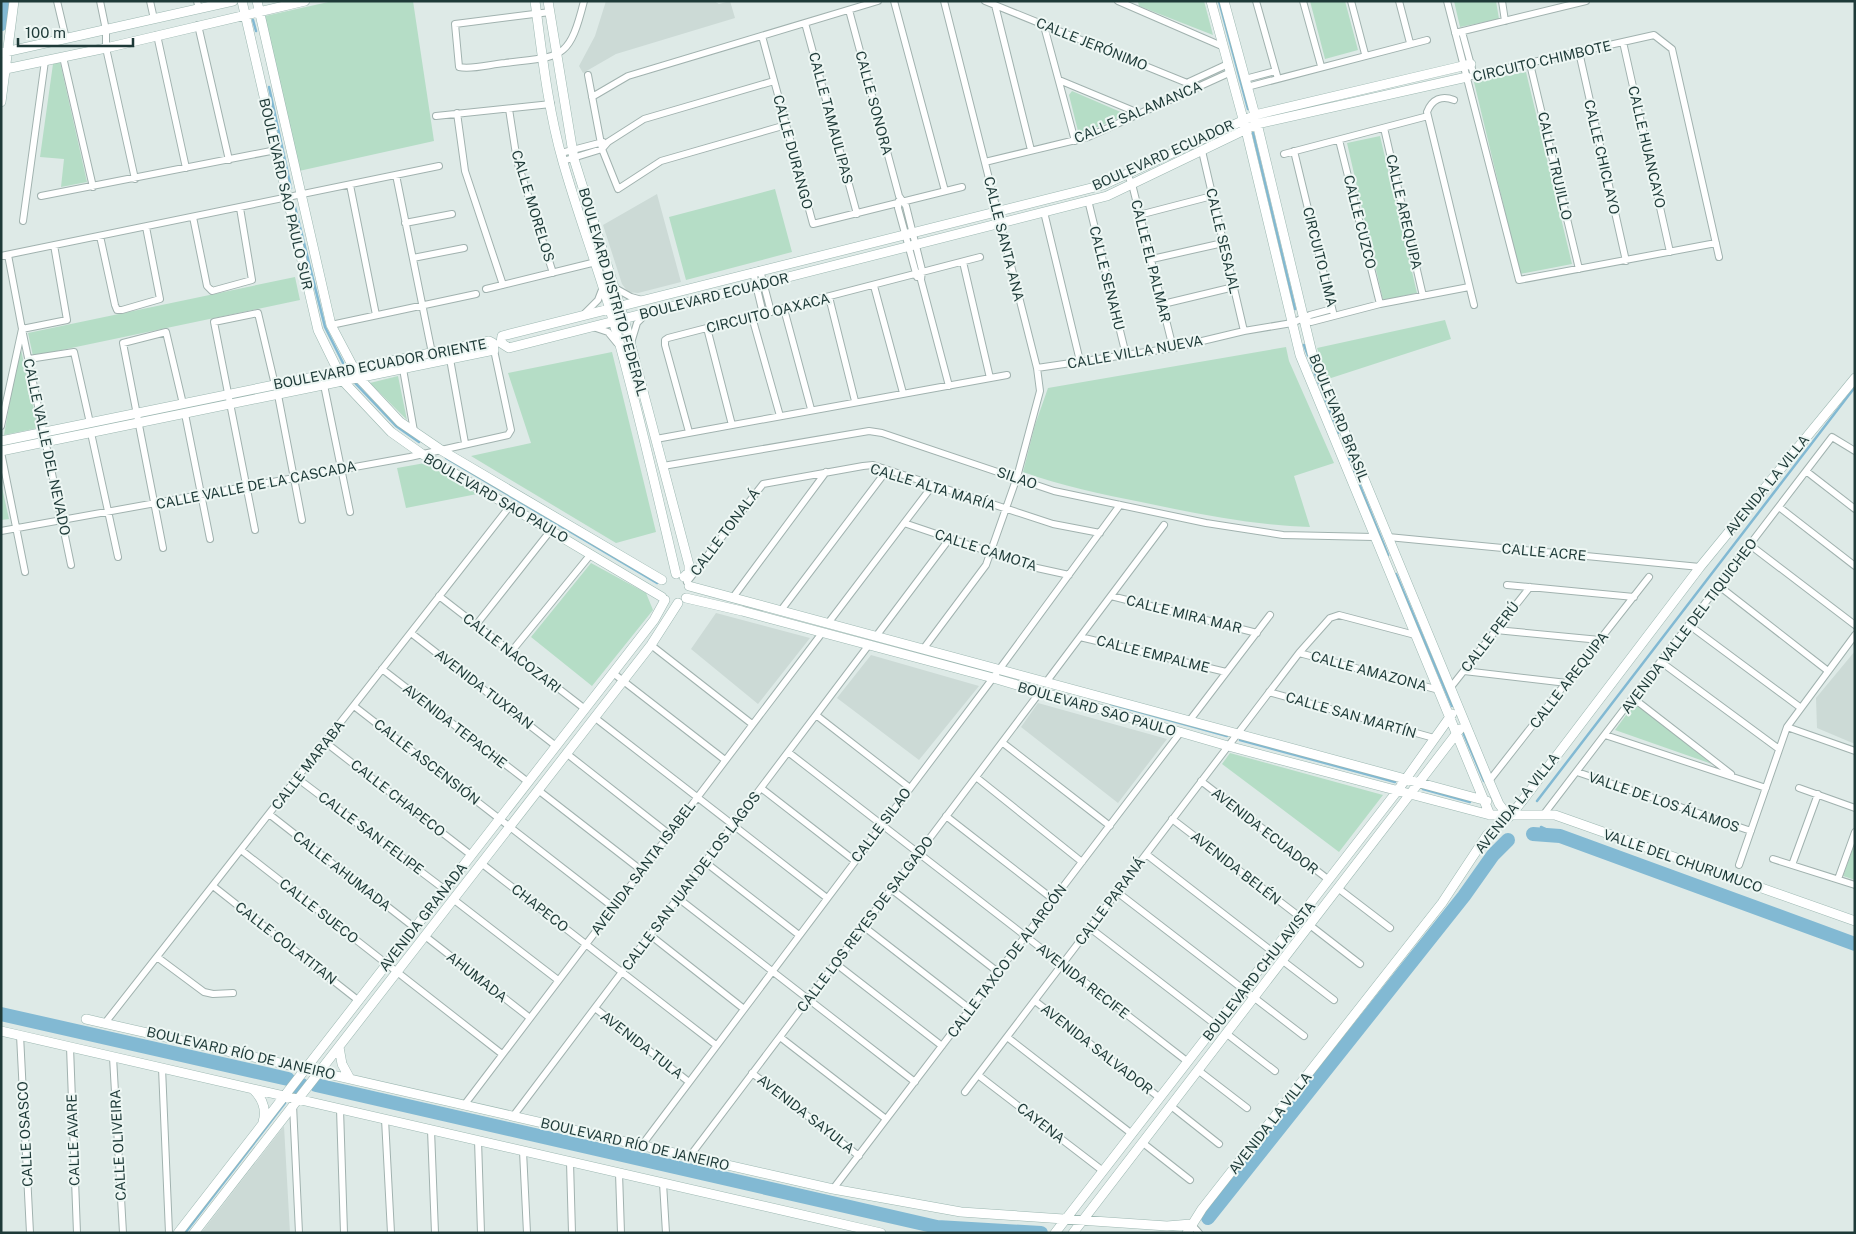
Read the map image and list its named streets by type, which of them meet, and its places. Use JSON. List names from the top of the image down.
{
  "streets": {
    "street": [
      "CALLE JERÓNIMO",
      "CIRCUITO CHIMBOTE",
      "CALLE SONORA",
      "CALLE SALAMANCA",
      "CALLE TAMAULIPAS",
      "CALLE HUANCAYO",
      "CALLE DURANGO",
      "BOULEVARD ECUADOR",
      "CALLE CHICLAYO",
      "CALLE TRUJILLO",
      "BOULEVARD SAO PAULO SUR",
      "CALLE MORELOS",
      "CALLE AREQUIPA",
      "CALLE CUZCO",
      "CALLE SANTA ANA",
      "CALLE SESAJAL",
      "CIRCUITO LIMA",
      "CALLE EL PALMAR",
      "CALLE SENAHU",
      "BOULEVARD DISTRITO FEDERAL",
      "CIRCUITO OAXACA",
      "CALLE VILLA NUEVA",
      "BOULEVARD ECUADOR ORIENTE",
      "BOULEVARD BRASIL",
      "CALLE VALLE DEL NEVADO",
      "SILAO",
      "CALLE VALLE DE LA CASCADA",
      "AVENIDA LA VILLA",
      "CALLE ALTA MARÍA",
      "BOULEVARD SAO PAULO",
      "CALLE TONALÁ",
      "CALLE CAMOTA",
      "CALLE ACRE",
      "CALLE MIRA MAR",
      "AVENIDA VALLE DEL TIQUICHEO",
      "CALLE PERÚ",
      "CALLE NACOZARI",
      "CALLE EMPALME",
      "CALLE AMAZONA",
      "AVENIDA TUXPAN",
      "CALLE SAN MARTÍN",
      "AVENIDA TEPACHE",
      "CALLE ASCENSIÓN",
      "CALLE MARABA",
      "CALLE CHAPECO",
      "VALLE DE LOS ÁLAMOS",
      "CALLE SILAO",
      "AVENIDA ECUADOR",
      "CALLE SAN FELIPE",
      "VALLE DEL CHURUMUCO",
      "AVENIDA SANTA ISABEL",
      "AVENIDA BELÉN",
      "CALLE AHUMADA",
      "CALLE SAN JUAN DE LOS LAGOS",
      "CALLE PARANÁ",
      "CHAPECO",
      "CALLE SUECO",
      "AVENIDA GRANADA",
      "CALLE LOS REYES DE SALGADO",
      "CALLE COLATITAN",
      "CALLE TAXCO DE ALARCÓN",
      "BOULEVARD CHULAVISTA",
      "AHUMADA",
      "AVENIDA RECIFE",
      "AVENIDA TULA",
      "AVENIDA SALVADOR",
      "BOULEVARD RÍO DE JANEIRO",
      "AVENIDA SAYULA",
      "CAYENA",
      "CALLE OSASCO",
      "CALLE AVARE",
      "CALLE OLIVEIRA"
    ]
  },
  "crossings": [
    ["CALLE JERÓNIMO", "CALLE SALAMANCA"],
    ["CIRCUITO CHIMBOTE", "CALLE HUANCAYO"],
    ["CIRCUITO CHIMBOTE", "BOULEVARD ECUADOR"],
    ["CIRCUITO CHIMBOTE", "CALLE CHICLAYO"],
    ["CIRCUITO CHIMBOTE", "CALLE TRUJILLO"],
    ["CALLE SONORA", "CALLE DURANGO"],
    ["CALLE SONORA", "BOULEVARD ECUADOR"],
    ["CALLE SONORA", "CIRCUITO OAXACA"],
    ["CALLE SALAMANCA", "CALLE SANTA ANA"],
    ["CALLE SALAMANCA", "BOULEVARD BRASIL"],
    ["CALLE TAMAULIPAS", "CALLE DURANGO"],
    ["BOULEVARD ECUADOR", "CALLE SANTA ANA"],
    ["BOULEVARD ECUADOR", "CALLE SESAJAL"],
    ["BOULEVARD ECUADOR", "CALLE EL PALMAR"],
    ["BOULEVARD ECUADOR", "CALLE SENAHU"],
    ["BOULEVARD ECUADOR", "BOULEVARD DISTRITO FEDERAL"],
    ["BOULEVARD ECUADOR", "BOULEVARD BRASIL"],
    ["BOULEVARD SAO PAULO SUR", "BOULEVARD ECUADOR ORIENTE"],
    ["BOULEVARD SAO PAULO SUR", "BOULEVARD SAO PAULO"],
    ["CALLE AREQUIPA", "CIRCUITO LIMA"],
    ["CALLE AREQUIPA", "BOULEVARD BRASIL"],
    ["CALLE CUZCO", "CIRCUITO LIMA"],
    ["CALLE SANTA ANA", "CALLE VILLA NUEVA"],
    ["CALLE SANTA ANA", "SILAO"],
    ["CALLE SANTA ANA", "CALLE ALTA MARÍA"],
    ["CALLE SANTA ANA", "BOULEVARD SAO PAULO"],
    ["CALLE SANTA ANA", "CALLE CAMOTA"],
    ["CALLE SESAJAL", "CALLE VILLA NUEVA"],
    ["CIRCUITO LIMA", "CALLE VILLA NUEVA"],
    ["CALLE EL PALMAR", "CALLE VILLA NUEVA"],
    ["CALLE SENAHU", "CALLE VILLA NUEVA"],
    ["BOULEVARD DISTRITO FEDERAL", "SILAO"],
    ["BOULEVARD DISTRITO FEDERAL", "BOULEVARD SAO PAULO"],
    ["BOULEVARD DISTRITO FEDERAL", "CALLE TONALÁ"],
    ["BOULEVARD DISTRITO FEDERAL", "AVENIDA GRANADA"],
    ["CALLE VILLA NUEVA", "BOULEVARD BRASIL"],
    ["BOULEVARD ECUADOR ORIENTE", "CALLE VALLE DEL NEVADO"],
    ["BOULEVARD ECUADOR ORIENTE", "CALLE VALLE DE LA CASCADA"],
    ["BOULEVARD ECUADOR ORIENTE", "BOULEVARD SAO PAULO"],
    ["BOULEVARD BRASIL", "SILAO"],
    ["BOULEVARD BRASIL", "AVENIDA LA VILLA"],
    ["BOULEVARD BRASIL", "BOULEVARD SAO PAULO"],
    ["BOULEVARD BRASIL", "CALLE ACRE"],
    ["BOULEVARD BRASIL", "CALLE PERÚ"],
    ["BOULEVARD BRASIL", "CALLE AMAZONA"],
    ["BOULEVARD BRASIL", "VALLE DEL CHURUMUCO"],
    ["BOULEVARD BRASIL", "CALLE PARANÁ"],
    ["BOULEVARD BRASIL", "BOULEVARD CHULAVISTA"],
    ["CALLE VALLE DEL NEVADO", "CALLE VALLE DE LA CASCADA"],
    ["SILAO", "CALLE SILAO"],
    ["CALLE VALLE DE LA CASCADA", "BOULEVARD SAO PAULO"],
    ["AVENIDA LA VILLA", "BOULEVARD SAO PAULO"],
    ["AVENIDA LA VILLA", "CALLE ACRE"],
    ["AVENIDA LA VILLA", "VALLE DEL CHURUMUCO"],
    ["AVENIDA LA VILLA", "BOULEVARD RÍO DE JANEIRO"],
    ["CALLE ALTA MARÍA", "CALLE TONALÁ"],
    ["CALLE ALTA MARÍA", "CALLE SILAO"],
    ["BOULEVARD SAO PAULO", "CALLE TONALÁ"],
    ["BOULEVARD SAO PAULO", "CALLE MARABA"],
    ["BOULEVARD SAO PAULO", "CALLE SILAO"],
    ["BOULEVARD SAO PAULO", "VALLE DEL CHURUMUCO"],
    ["BOULEVARD SAO PAULO", "AVENIDA SANTA ISABEL"],
    ["BOULEVARD SAO PAULO", "CALLE SAN JUAN DE LOS LAGOS"],
    ["BOULEVARD SAO PAULO", "CALLE PARANÁ"],
    ["BOULEVARD SAO PAULO", "AVENIDA GRANADA"],
    ["BOULEVARD SAO PAULO", "CALLE LOS REYES DE SALGADO"],
    ["BOULEVARD SAO PAULO", "CALLE TAXCO DE ALARCÓN"],
    ["BOULEVARD SAO PAULO", "BOULEVARD CHULAVISTA"],
    ["CALLE TONALÁ", "AVENIDA GRANADA"],
    ["CALLE CAMOTA", "CALLE SILAO"],
    ["AVENIDA VALLE DEL TIQUICHEO", "VALLE DE LOS ÁLAMOS"],
    ["AVENIDA VALLE DEL TIQUICHEO", "VALLE DEL CHURUMUCO"],
    ["CALLE NACOZARI", "CALLE MARABA"],
    ["CALLE NACOZARI", "AVENIDA GRANADA"],
    ["CALLE AMAZONA", "CALLE PARANÁ"],
    ["AVENIDA TUXPAN", "CALLE MARABA"],
    ["AVENIDA TUXPAN", "AVENIDA GRANADA"],
    ["CALLE SAN MARTÍN", "CALLE PARANÁ"],
    ["CALLE SAN MARTÍN", "BOULEVARD CHULAVISTA"],
    ["AVENIDA TEPACHE", "CALLE MARABA"],
    ["AVENIDA TEPACHE", "AVENIDA GRANADA"],
    ["CALLE ASCENSIÓN", "CALLE MARABA"],
    ["CALLE ASCENSIÓN", "AVENIDA SANTA ISABEL"],
    ["CALLE ASCENSIÓN", "AVENIDA GRANADA"],
    ["CALLE MARABA", "CALLE CHAPECO"],
    ["CALLE MARABA", "CALLE SAN FELIPE"],
    ["CALLE MARABA", "CALLE AHUMADA"],
    ["CALLE MARABA", "CALLE SUECO"],
    ["CALLE MARABA", "CALLE COLATITAN"],
    ["CALLE MARABA", "BOULEVARD RÍO DE JANEIRO"],
    ["CALLE CHAPECO", "AVENIDA GRANADA"],
    ["CALLE SILAO", "CHAPECO"],
    ["CALLE SILAO", "AVENIDA RECIFE"],
    ["CALLE SILAO", "AVENIDA TULA"],
    ["CALLE SILAO", "BOULEVARD RÍO DE JANEIRO"],
    ["AVENIDA ECUADOR", "CALLE PARANÁ"],
    ["AVENIDA ECUADOR", "BOULEVARD CHULAVISTA"],
    ["CALLE SAN FELIPE", "AVENIDA GRANADA"],
    ["AVENIDA SANTA ISABEL", "CHAPECO"],
    ["AVENIDA SANTA ISABEL", "CALLE SUECO"],
    ["AVENIDA SANTA ISABEL", "AHUMADA"],
    ["AVENIDA SANTA ISABEL", "BOULEVARD RÍO DE JANEIRO"],
    ["AVENIDA BELÉN", "CALLE PARANÁ"],
    ["AVENIDA BELÉN", "BOULEVARD CHULAVISTA"],
    ["CALLE AHUMADA", "AVENIDA GRANADA"],
    ["CALLE SAN JUAN DE LOS LAGOS", "CHAPECO"],
    ["CALLE SAN JUAN DE LOS LAGOS", "AVENIDA RECIFE"],
    ["CALLE SAN JUAN DE LOS LAGOS", "AVENIDA TULA"],
    ["CALLE SAN JUAN DE LOS LAGOS", "BOULEVARD RÍO DE JANEIRO"],
    ["CALLE PARANÁ", "AVENIDA RECIFE"],
    ["CALLE PARANÁ", "AVENIDA SALVADOR"],
    ["CALLE PARANÁ", "CAYENA"],
    ["CHAPECO", "AVENIDA GRANADA"],
    ["CALLE SUECO", "AVENIDA GRANADA"],
    ["AVENIDA GRANADA", "CALLE COLATITAN"],
    ["AVENIDA GRANADA", "AHUMADA"],
    ["AVENIDA GRANADA", "BOULEVARD RÍO DE JANEIRO"],
    ["CALLE LOS REYES DE SALGADO", "AVENIDA RECIFE"],
    ["CALLE LOS REYES DE SALGADO", "BOULEVARD RÍO DE JANEIRO"],
    ["CALLE LOS REYES DE SALGADO", "AVENIDA SAYULA"],
    ["CALLE TAXCO DE ALARCÓN", "AVENIDA RECIFE"],
    ["CALLE TAXCO DE ALARCÓN", "BOULEVARD RÍO DE JANEIRO"],
    ["CALLE TAXCO DE ALARCÓN", "AVENIDA SAYULA"],
    ["BOULEVARD CHULAVISTA", "AVENIDA RECIFE"],
    ["BOULEVARD CHULAVISTA", "AVENIDA SALVADOR"],
    ["BOULEVARD CHULAVISTA", "BOULEVARD RÍO DE JANEIRO"],
    ["BOULEVARD CHULAVISTA", "CAYENA"]
  ],
  "scale_bar": "100 m"
}
